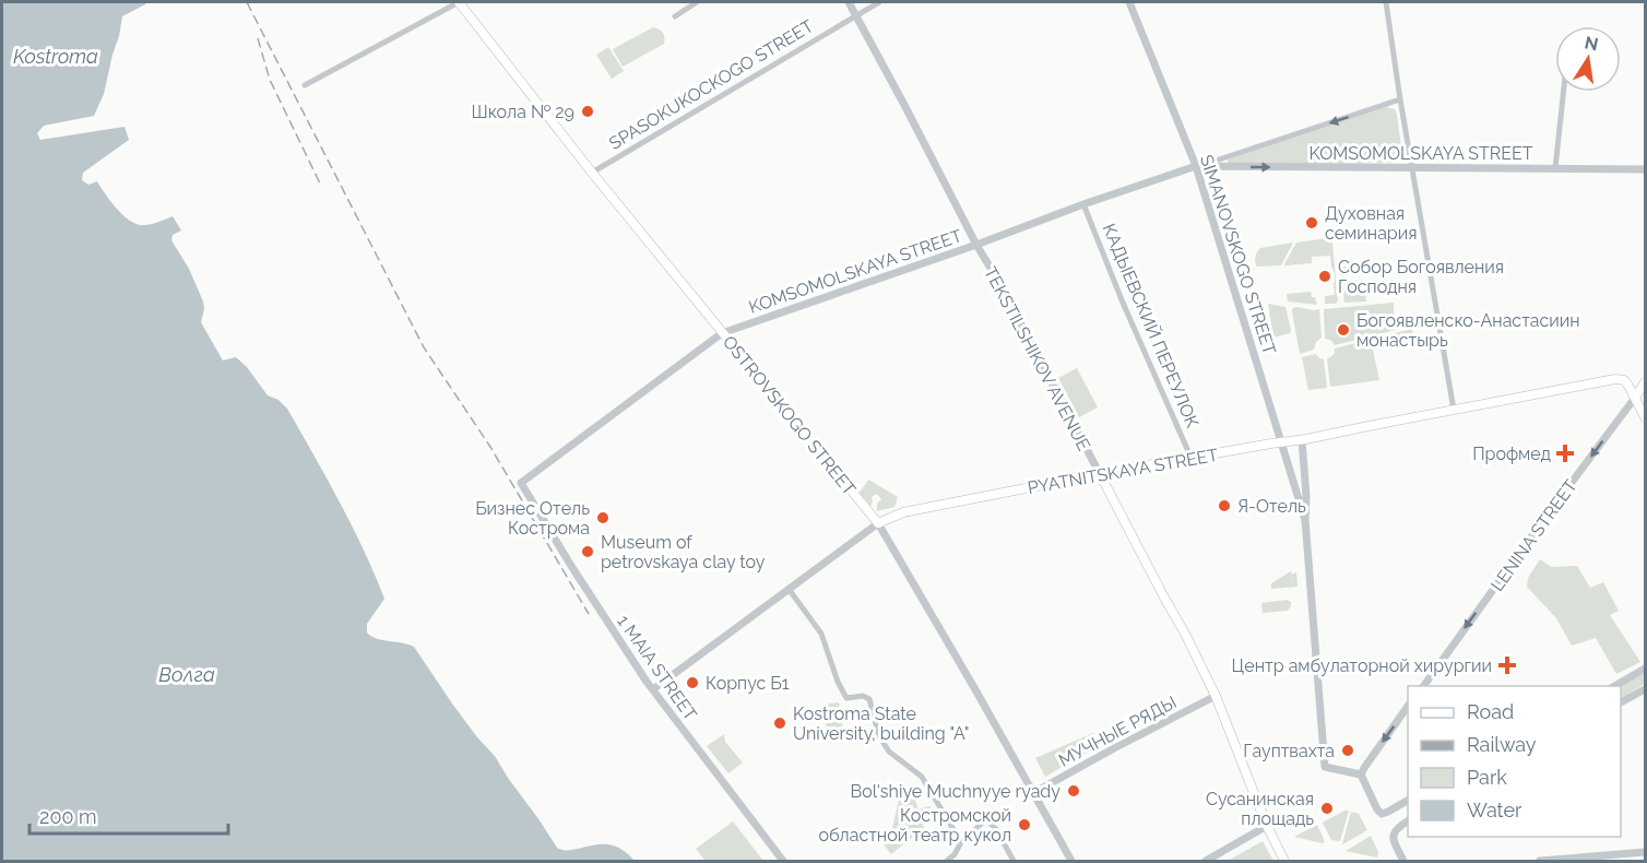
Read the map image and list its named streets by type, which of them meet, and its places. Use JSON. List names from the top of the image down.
{
  "streets": {
    "main road": [
      "TEKSTILSHIKOV AVENUE",
      "OSTROVSKOGO STREET",
      "PYATNITSKAYA STREET",
      "LENINA STREET"
    ],
    "street": [
      "SPASOKUKOСKOGO STREET",
      "KOMSOMOLSKAYA STREET",
      "SIMANOVSKOGO STREET",
      "КАДЫЕВСКИЙ ПЕРЕУЛОК",
      "1 MAIA STREET",
      "МУЧНЫЕ РЯДЫ"
    ]
  },
  "crossings": [
    ["SPASOKUKOСKOGO STREET", "TEKSTILSHIKOV AVENUE"],
    ["SPASOKUKOСKOGO STREET", "OSTROVSKOGO STREET"],
    ["KOMSOMOLSKAYA STREET", "SIMANOVSKOGO STREET"],
    ["KOMSOMOLSKAYA STREET", "КАДЫЕВСКИЙ ПЕРЕУЛОК"],
    ["KOMSOMOLSKAYA STREET", "TEKSTILSHIKOV AVENUE"],
    ["KOMSOMOLSKAYA STREET", "OSTROVSKOGO STREET"],
    ["KOMSOMOLSKAYA STREET", "1 MAIA STREET"],
    ["SIMANOVSKOGO STREET", "PYATNITSKAYA STREET"],
    ["КАДЫЕВСКИЙ ПЕРЕУЛОК", "PYATNITSKAYA STREET"],
    ["TEKSTILSHIKOV AVENUE", "PYATNITSKAYA STREET"],
    ["TEKSTILSHIKOV AVENUE", "МУЧНЫЕ РЯДЫ"],
    ["OSTROVSKOGO STREET", "PYATNITSKAYA STREET"],
    ["OSTROVSKOGO STREET", "МУЧНЫЕ РЯДЫ"],
    ["PYATNITSKAYA STREET", "LENINA STREET"],
    ["PYATNITSKAYA STREET", "1 MAIA STREET"]
  ],
  "one_way": ["LENINA STREET"],
  "water": ["Kostroma", "Волга"],
  "places": {
    "other": [
      "Школа № 29",
      "Духовная семинария",
      "Собор Богоявления Господня",
      "Богоявленско-Анастасиин монастырь",
      "Я-Отель",
      "Бизнес Отель Кострома",
      "Museum of petrovskaya clay toy",
      "Корпус Б1",
      "Kostroma State University, building \"A\"",
      "Гауптвахта",
      "Bol'shiye Muchnyye ryady",
      "Сусанинская площадь",
      "Костромской областной театр кукол"
    ],
    "health": ["Профмед", "Центр амбулаторной хирургии"]
  },
  "legend": [
    "Road",
    "Railway",
    "Park",
    "Water"
  ],
  "scale_bar": "200 m",
  "north": "top"
}
